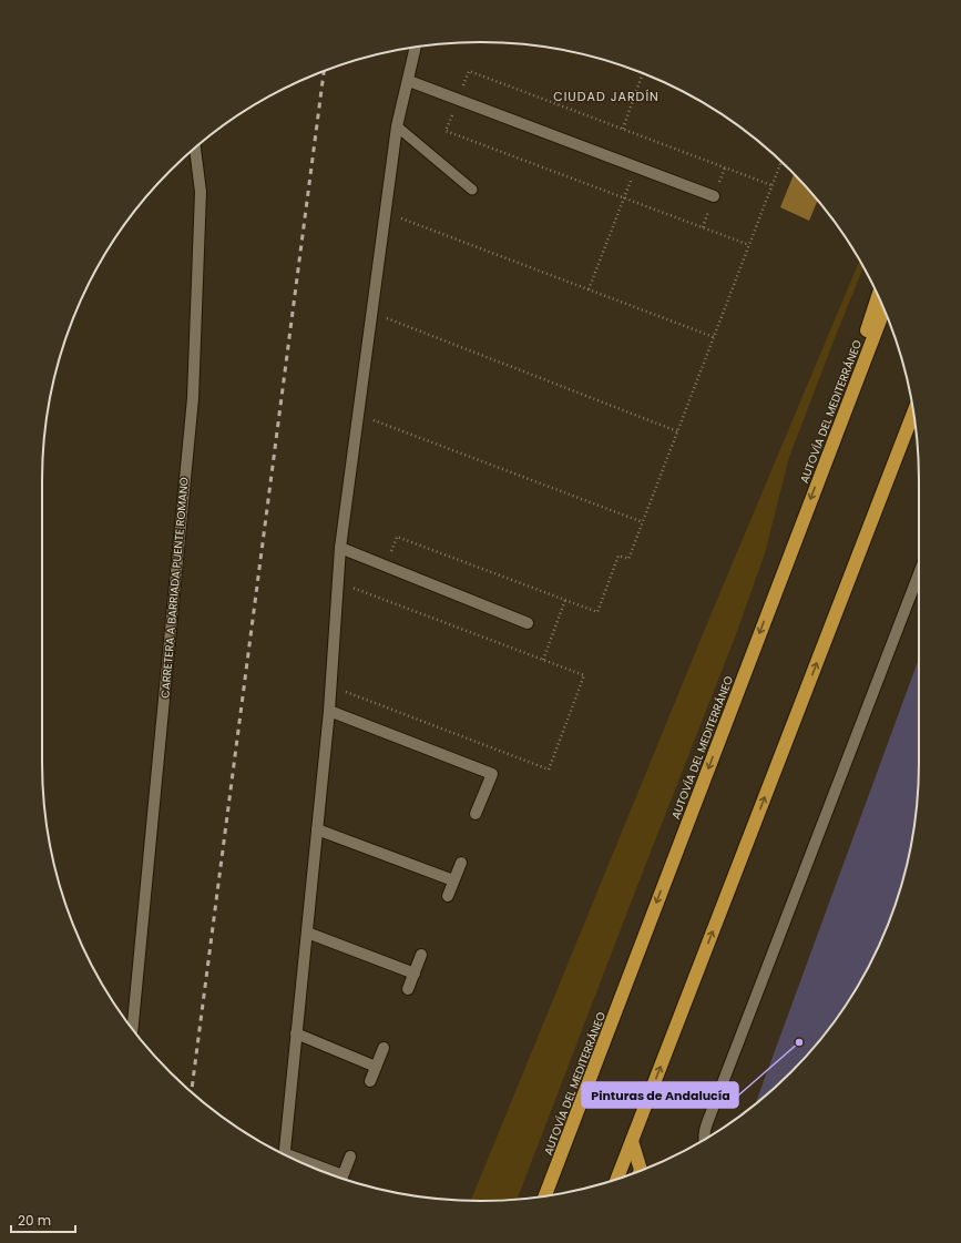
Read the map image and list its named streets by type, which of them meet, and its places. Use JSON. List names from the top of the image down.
{
  "streets": {
    "highway": ["AUTOVÍA DEL MEDITERRÁNEO"],
    "street": ["CARRETERA A BARRIADA PUENTE ROMANO"]
  },
  "districts": ["CIUDAD JARDÍN"],
  "places": ["Pinturas de Andalucía"],
  "scale_bar": "20 m"
}
